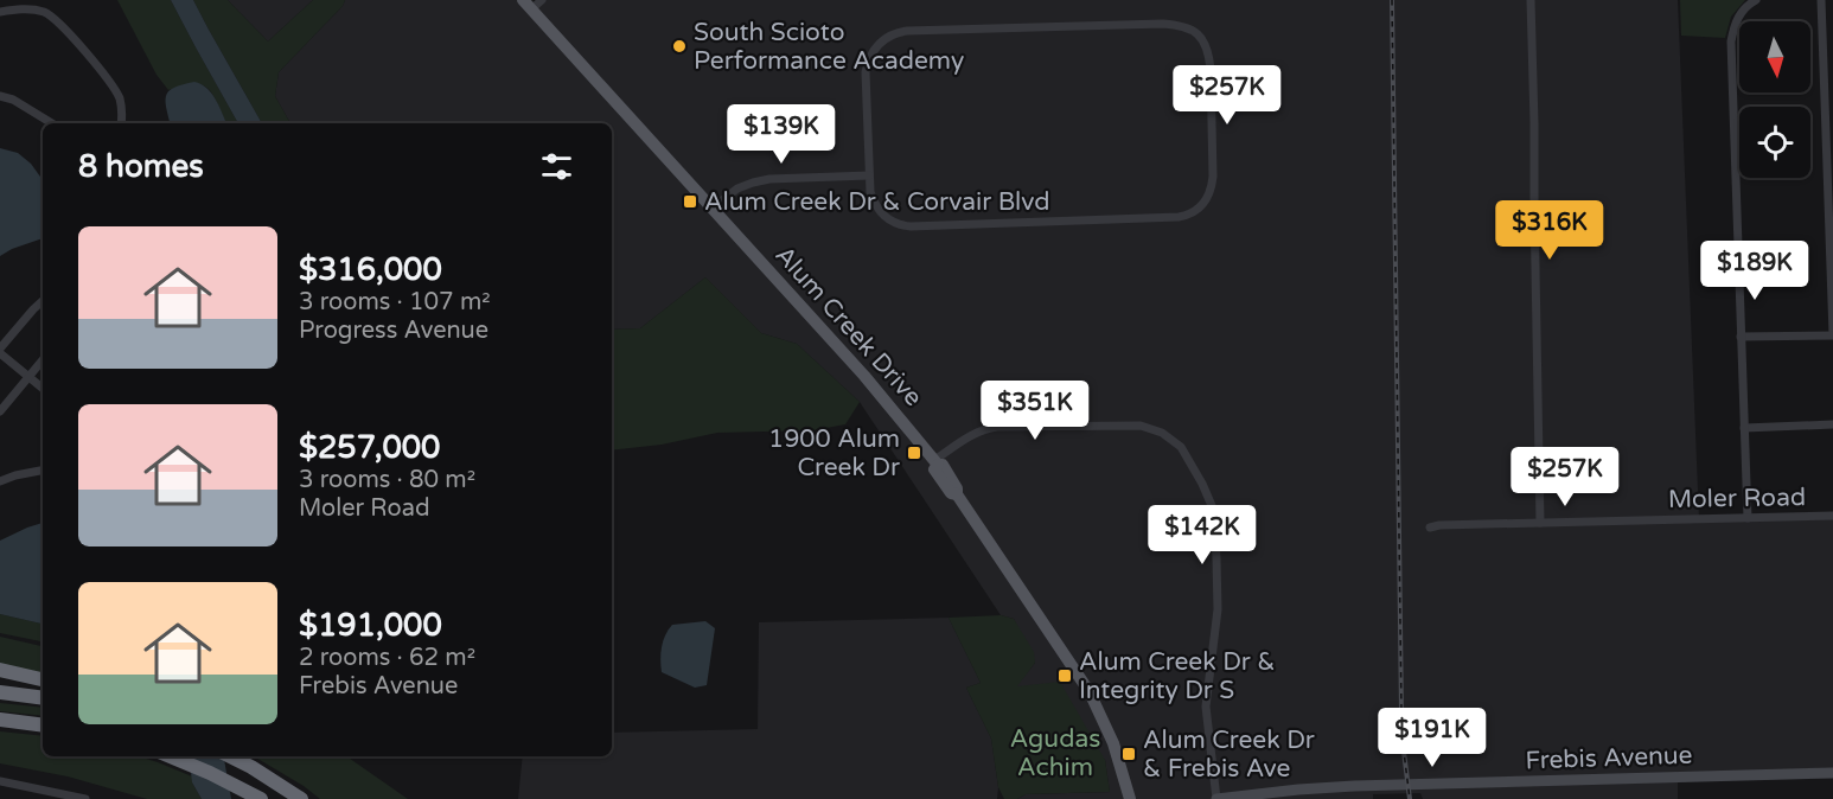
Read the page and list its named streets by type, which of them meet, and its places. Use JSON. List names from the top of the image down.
{
  "streets": {
    "main road": ["Alum Creek Drive", "Frebis Avenue"],
    "street": ["Moler Road"]
  },
  "parks": ["Agudas Achim"],
  "places": {
    "other": ["South Scioto Performance Academy"],
    "transit": [
      "Alum Creek Dr & Corvair Blvd",
      "1900 Alum Creek Dr",
      "Alum Creek Dr & Integrity Dr S",
      "Alum Creek Dr & Frebis Ave"
    ]
  },
  "north": "bottom",
  "page": {
    "price": [
      "$257K",
      "$139K",
      "$316K",
      "$189K",
      "$351K",
      "$257K",
      "$142K",
      "$191K"
    ],
    "heading": "8 homes",
    "list": [
      {
        "name": "$316,000",
        "note": "3 rooms · 107 m² · Progress Avenue"
      },
      {
        "name": "$257,000",
        "note": "3 rooms · 80 m² · Moler Road"
      },
      {
        "name": "$191,000",
        "note": "2 rooms · 62 m² · Frebis Avenue"
      }
    ]
  }
}
